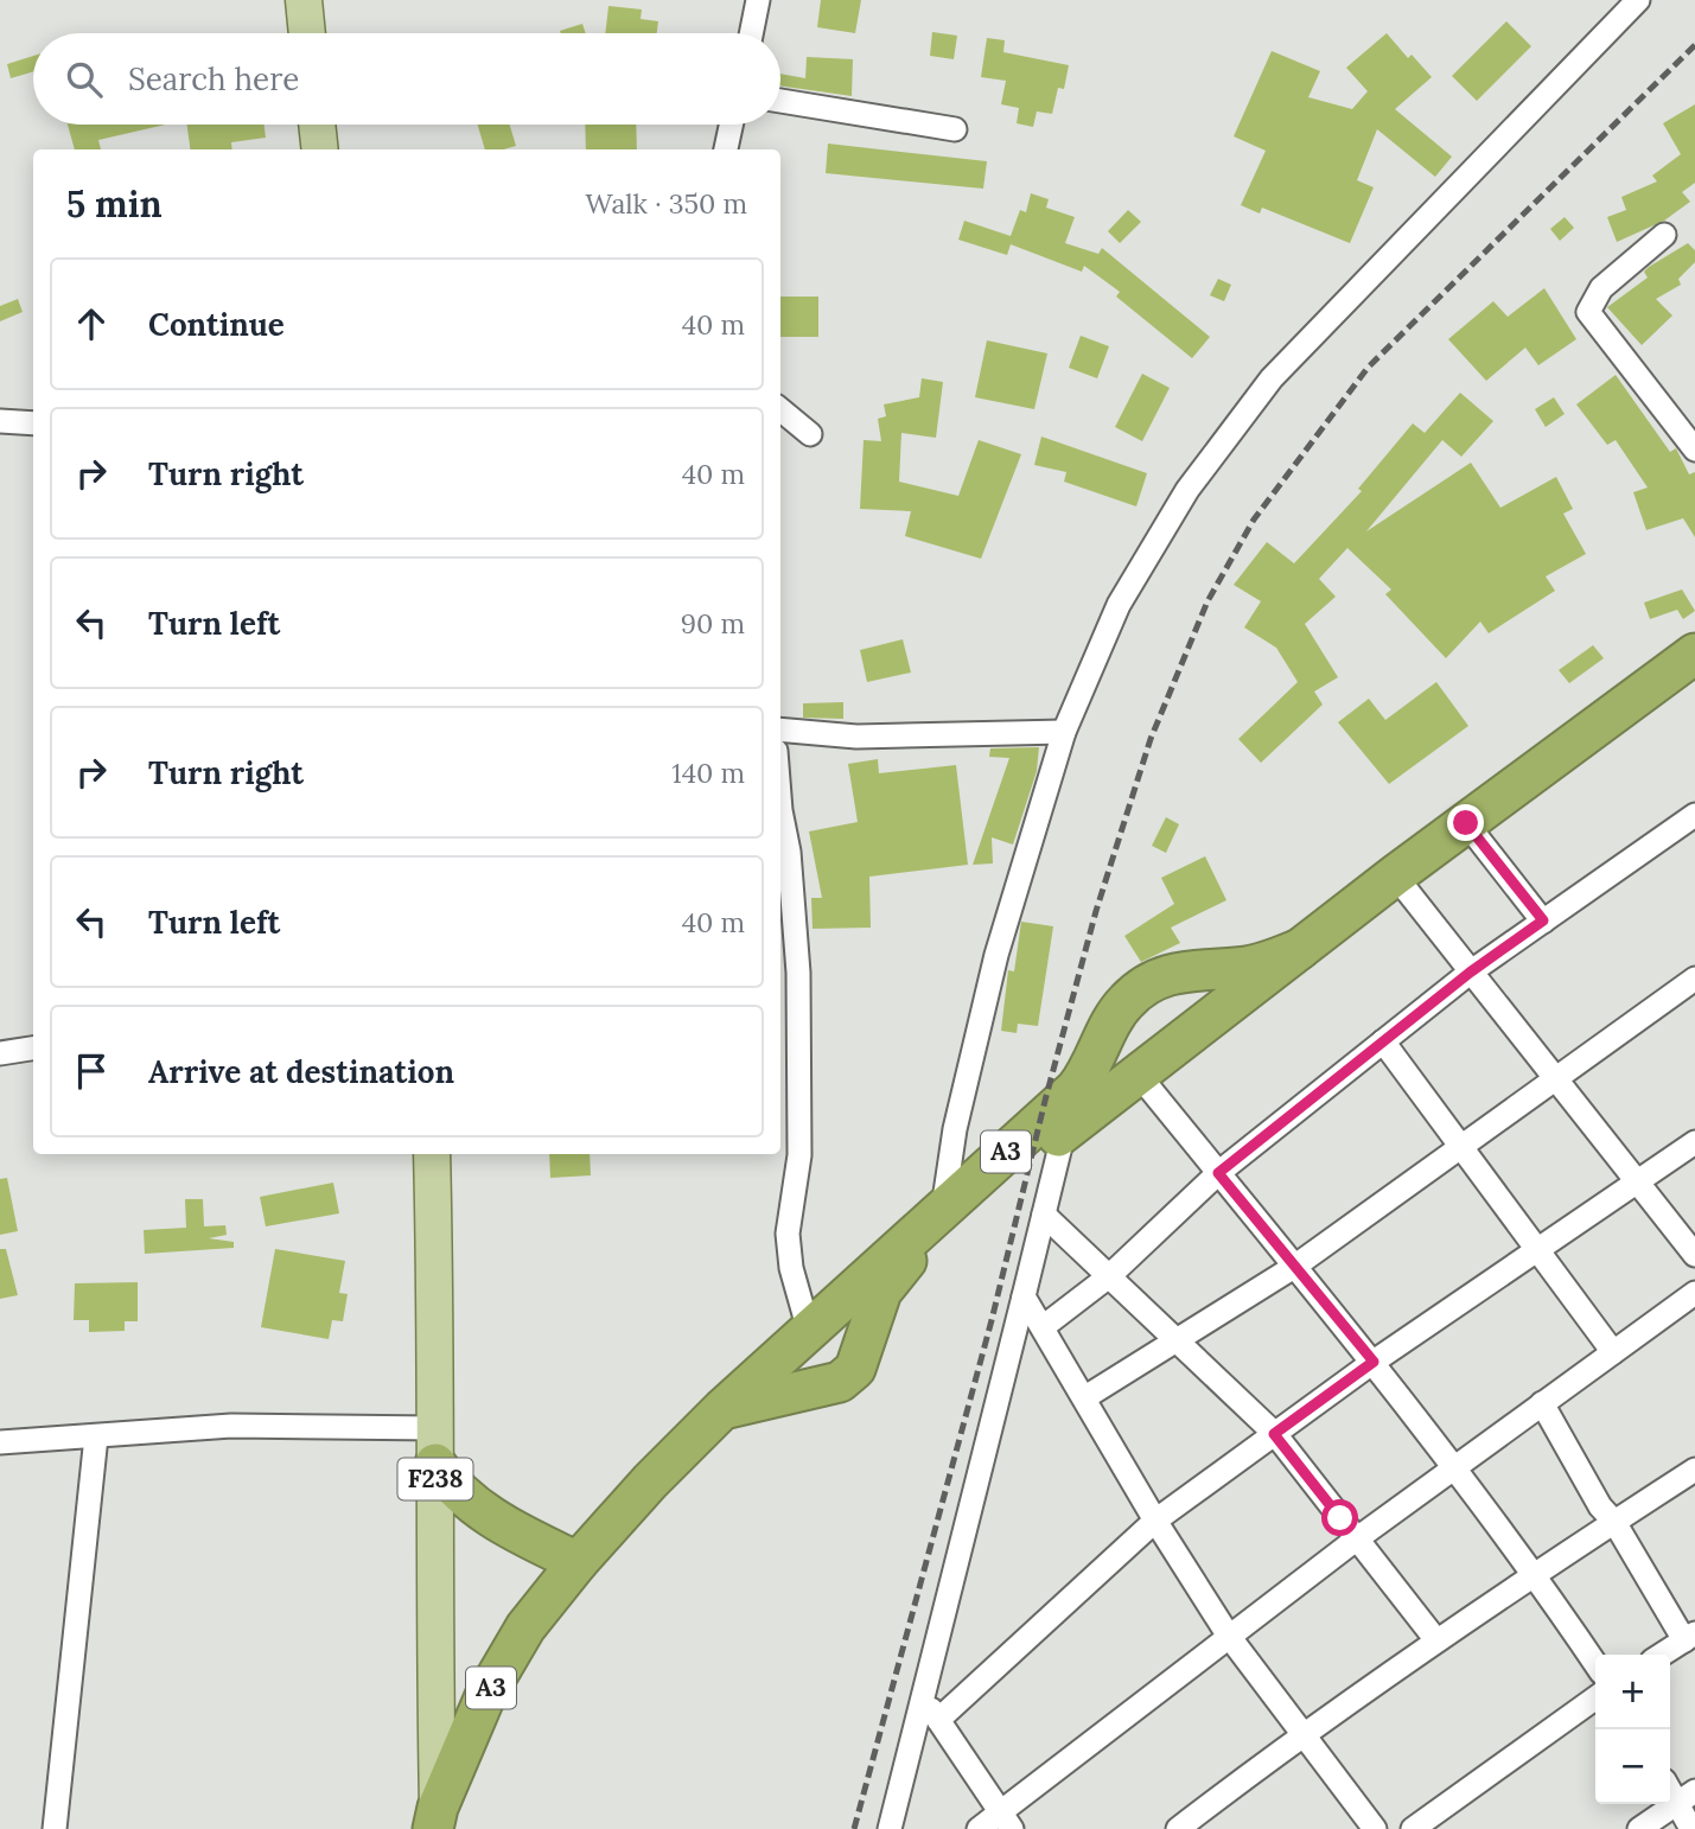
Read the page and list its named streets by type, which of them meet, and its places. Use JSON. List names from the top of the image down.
{
  "streets": {
    "highway": ["A3", "F238"]
  },
  "crossings": [
    ["A3", "F238"]
  ],
  "page": {
    "search": "Search here",
    "heading": ["5 min", "Walk · 350 m"],
    "list": [
      ["Continue", "40 m"],
      ["Turn right", "40 m"],
      ["Turn left", "90 m"],
      ["Turn right", "140 m"],
      ["Turn left", "40 m"],
      "Arrive at destination"
    ],
    "map_buttons": ["+", "−"]
  }
}
